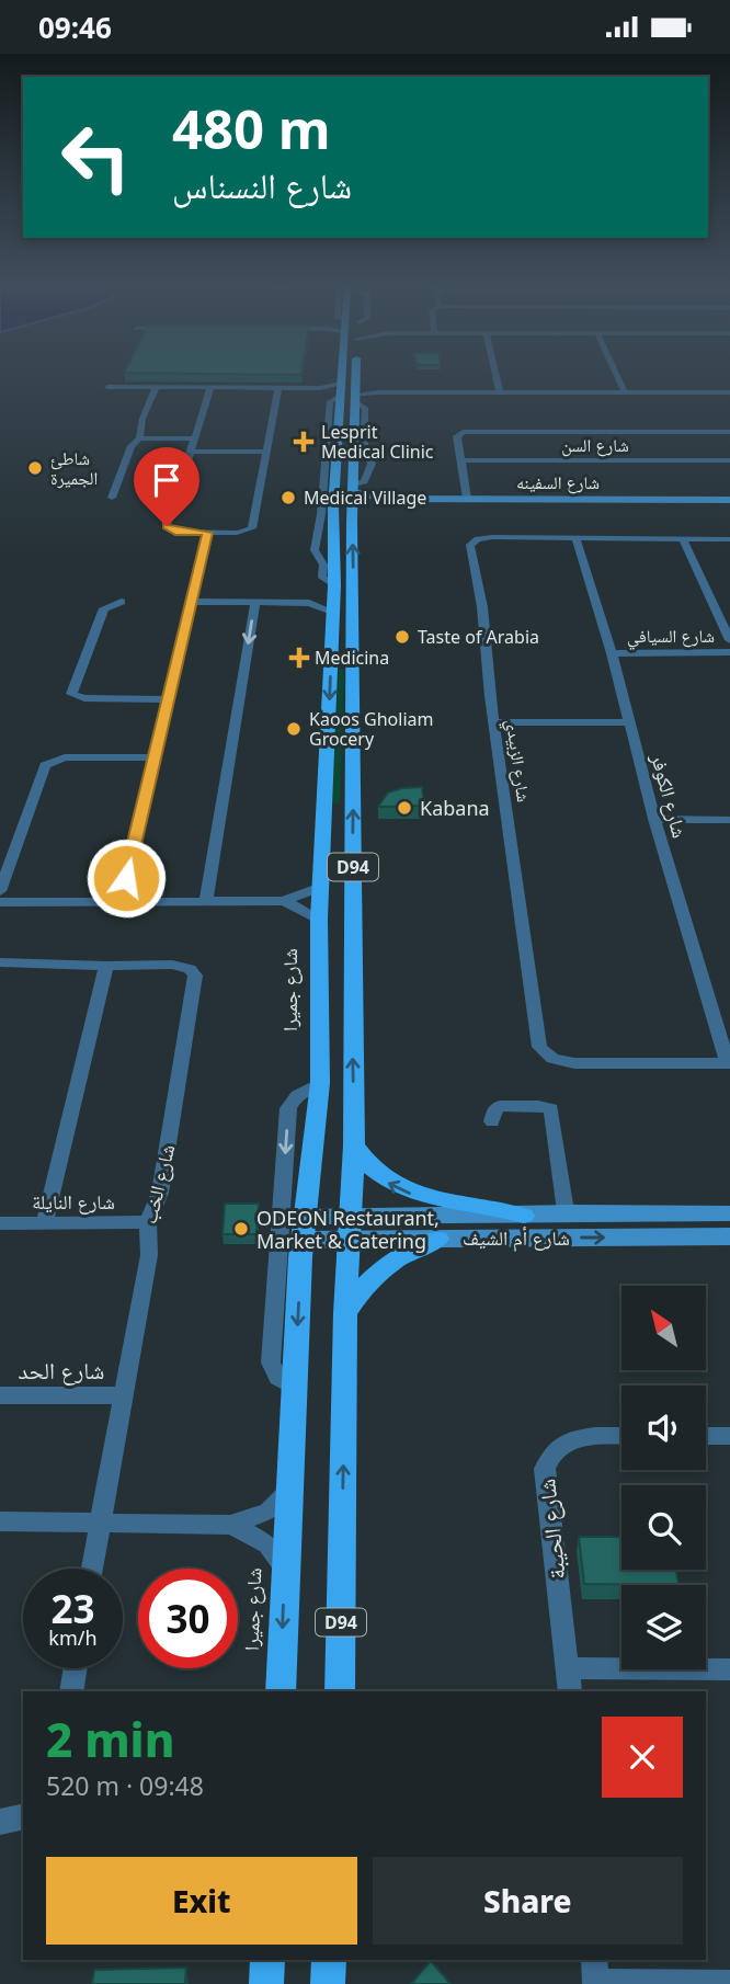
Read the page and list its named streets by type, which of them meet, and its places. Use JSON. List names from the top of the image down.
{
  "streets": {
    "main road": ["D94", "شارع جميرا"],
    "street": [
      "شارع السن",
      "شارع السفينه",
      "شارع السيافي",
      "شارع الزبيدي",
      "شارع الكوفر",
      "شارع الخب",
      "شارع النايلة",
      "شارع أم الشيف",
      "شارع الحد",
      "شارع الحيبة"
    ]
  },
  "crossings": [
    ["شارع السفينه", "D94"],
    ["شارع السفينه", "شارع جميرا"],
    ["شارع السيافي", "شارع الكوفر"],
    ["شارع الزبيدي", "شارع الكوفر"],
    ["D94", "شارع أم الشيف"],
    ["شارع جميرا", "شارع أم الشيف"],
    ["شارع الخب", "شارع النايلة"],
    ["شارع الخب", "شارع الحد"]
  ],
  "places": {
    "health": ["Lesprit Medical Clinic", "Medicina"],
    "other": [
      "شاطئ الجميرة",
      "Medical Village",
      "Taste of Arabia",
      "Kaoos Gholiam Grocery",
      "Kabana",
      "ODEON Restaurant, Market & Catering"
    ]
  },
  "north": "top left",
  "page": {
    "status": "09:46",
    "turn": ["480 m", "شارع النسناس"],
    "speed": "23 km/h",
    "limit": "30",
    "heading": ["2 min", "520 m · 09:48"],
    "buttons": ["Exit", "Share"]
  }
}
